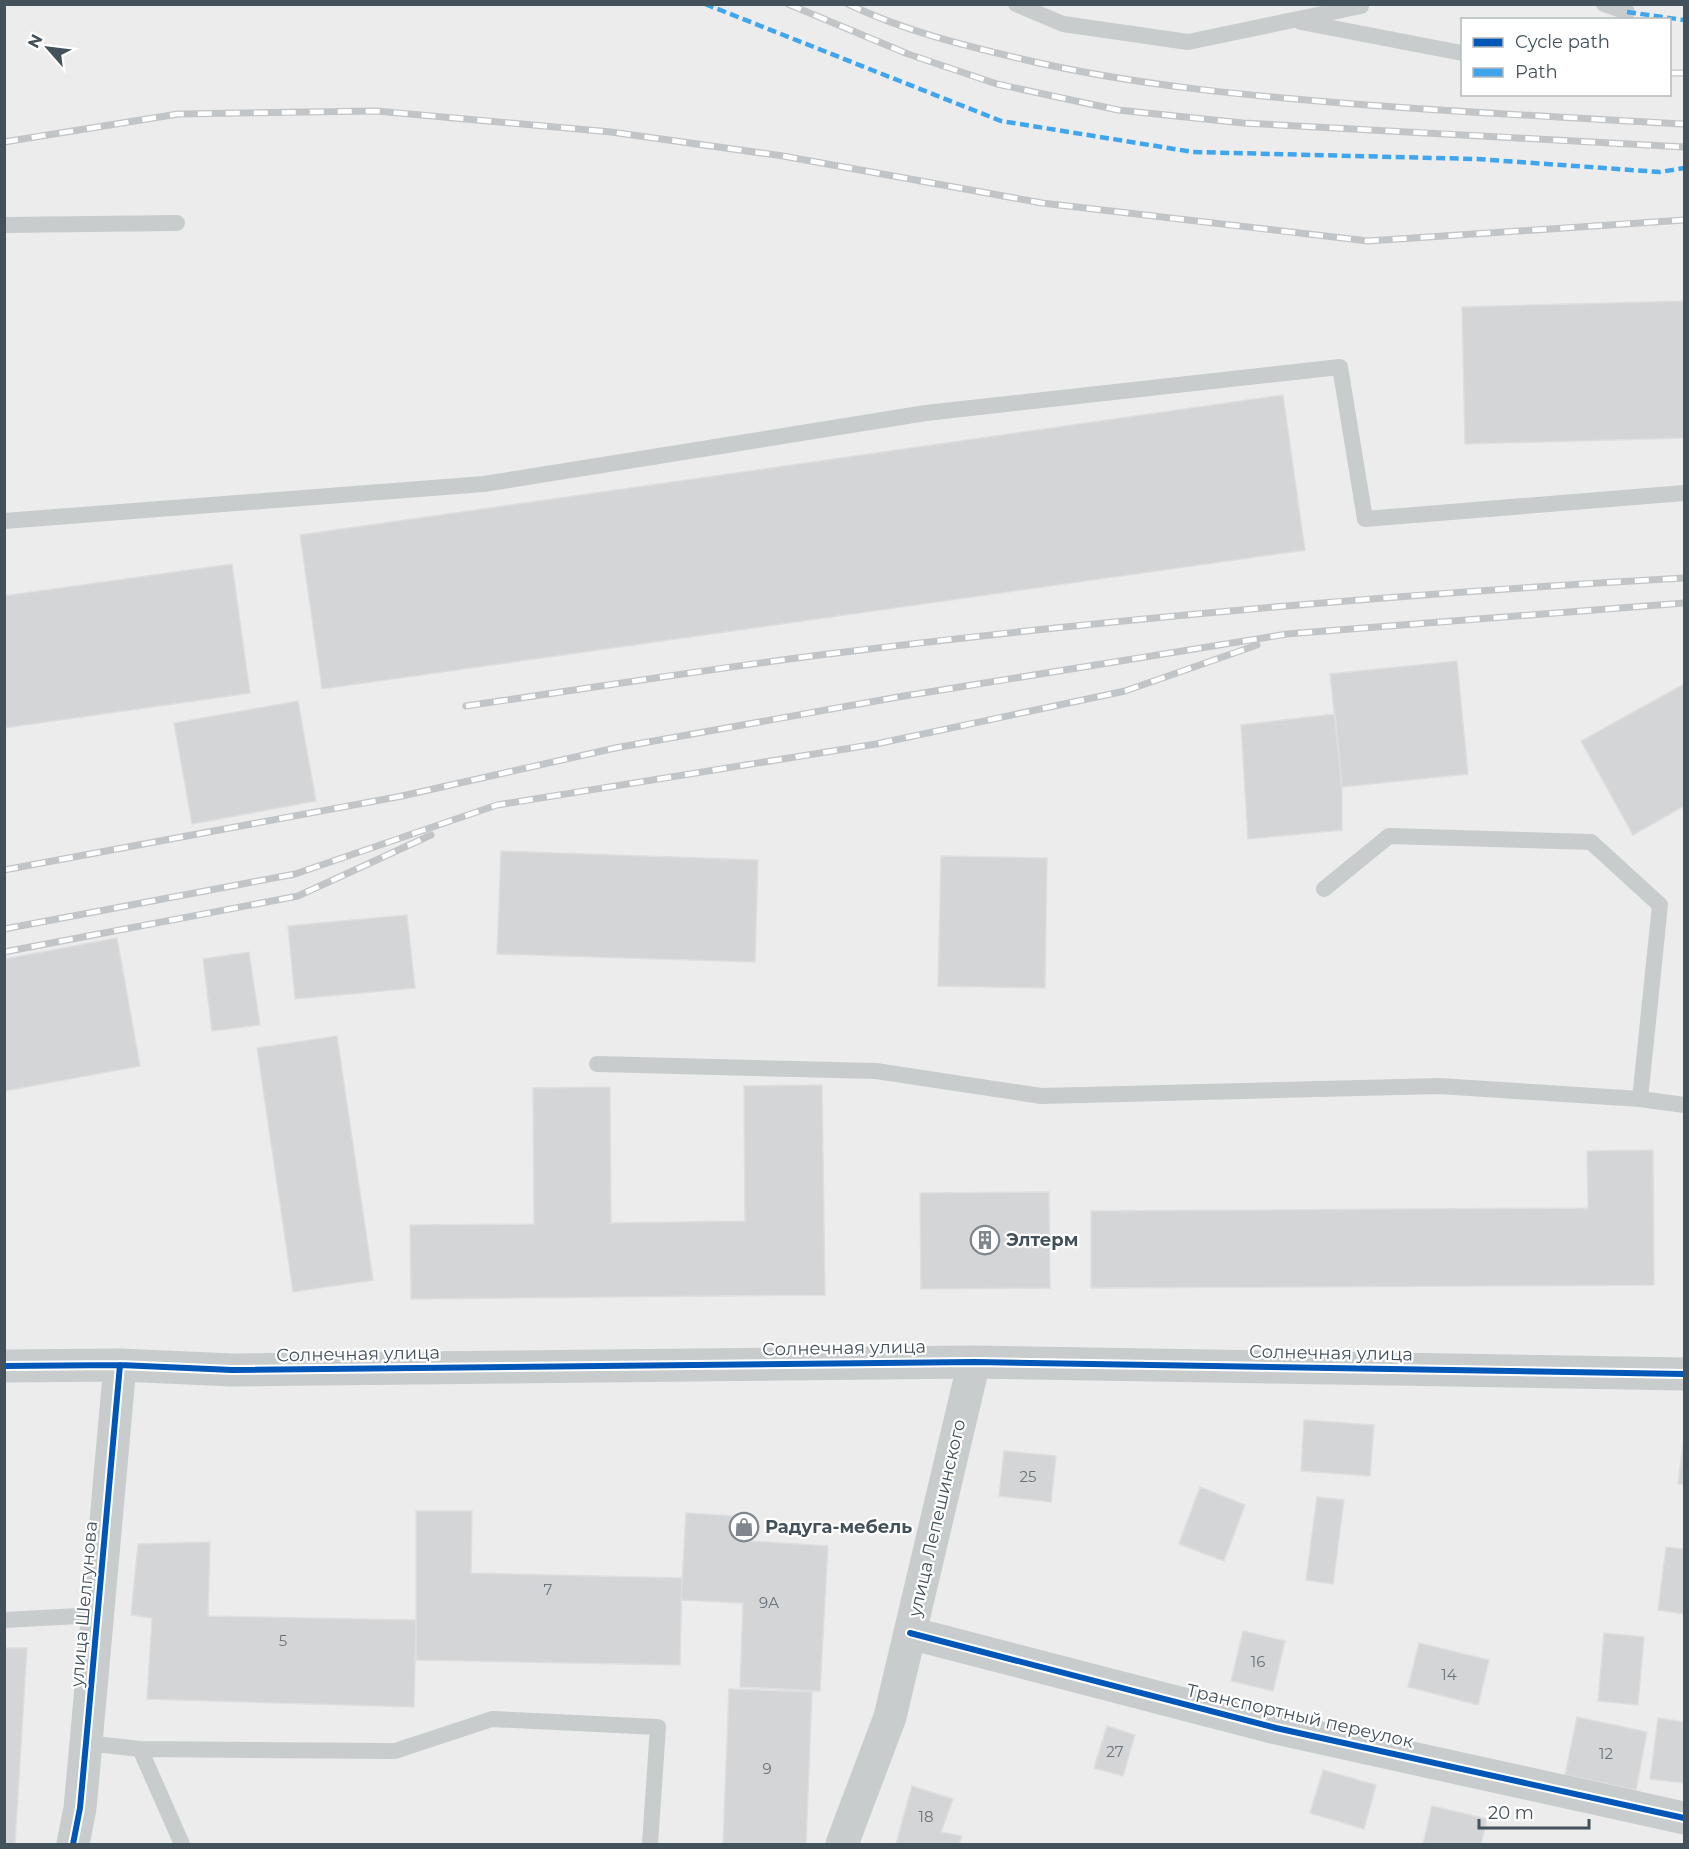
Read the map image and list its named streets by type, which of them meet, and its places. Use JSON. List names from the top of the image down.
{
  "streets": {
    "street": [
      "Солнечная улица",
      "улица Лепешинского",
      "улица Шелгунова",
      "Транспортный переулок"
    ]
  },
  "crossings": [
    ["Солнечная улица", "улица Лепешинского"],
    ["Солнечная улица", "улица Шелгунова"],
    ["улица Лепешинского", "Транспортный переулок"]
  ],
  "places": {
    "building": ["Элтерм"],
    "shop": ["Радуга-мебель"]
  },
  "house_numbers": [
    "25",
    "7",
    "9А",
    "5",
    "16",
    "14",
    "27",
    "12",
    "9",
    "18"
  ],
  "legend": ["Cycle path", "Path"],
  "scale_bar": "20 m",
  "north": "top left"
}
